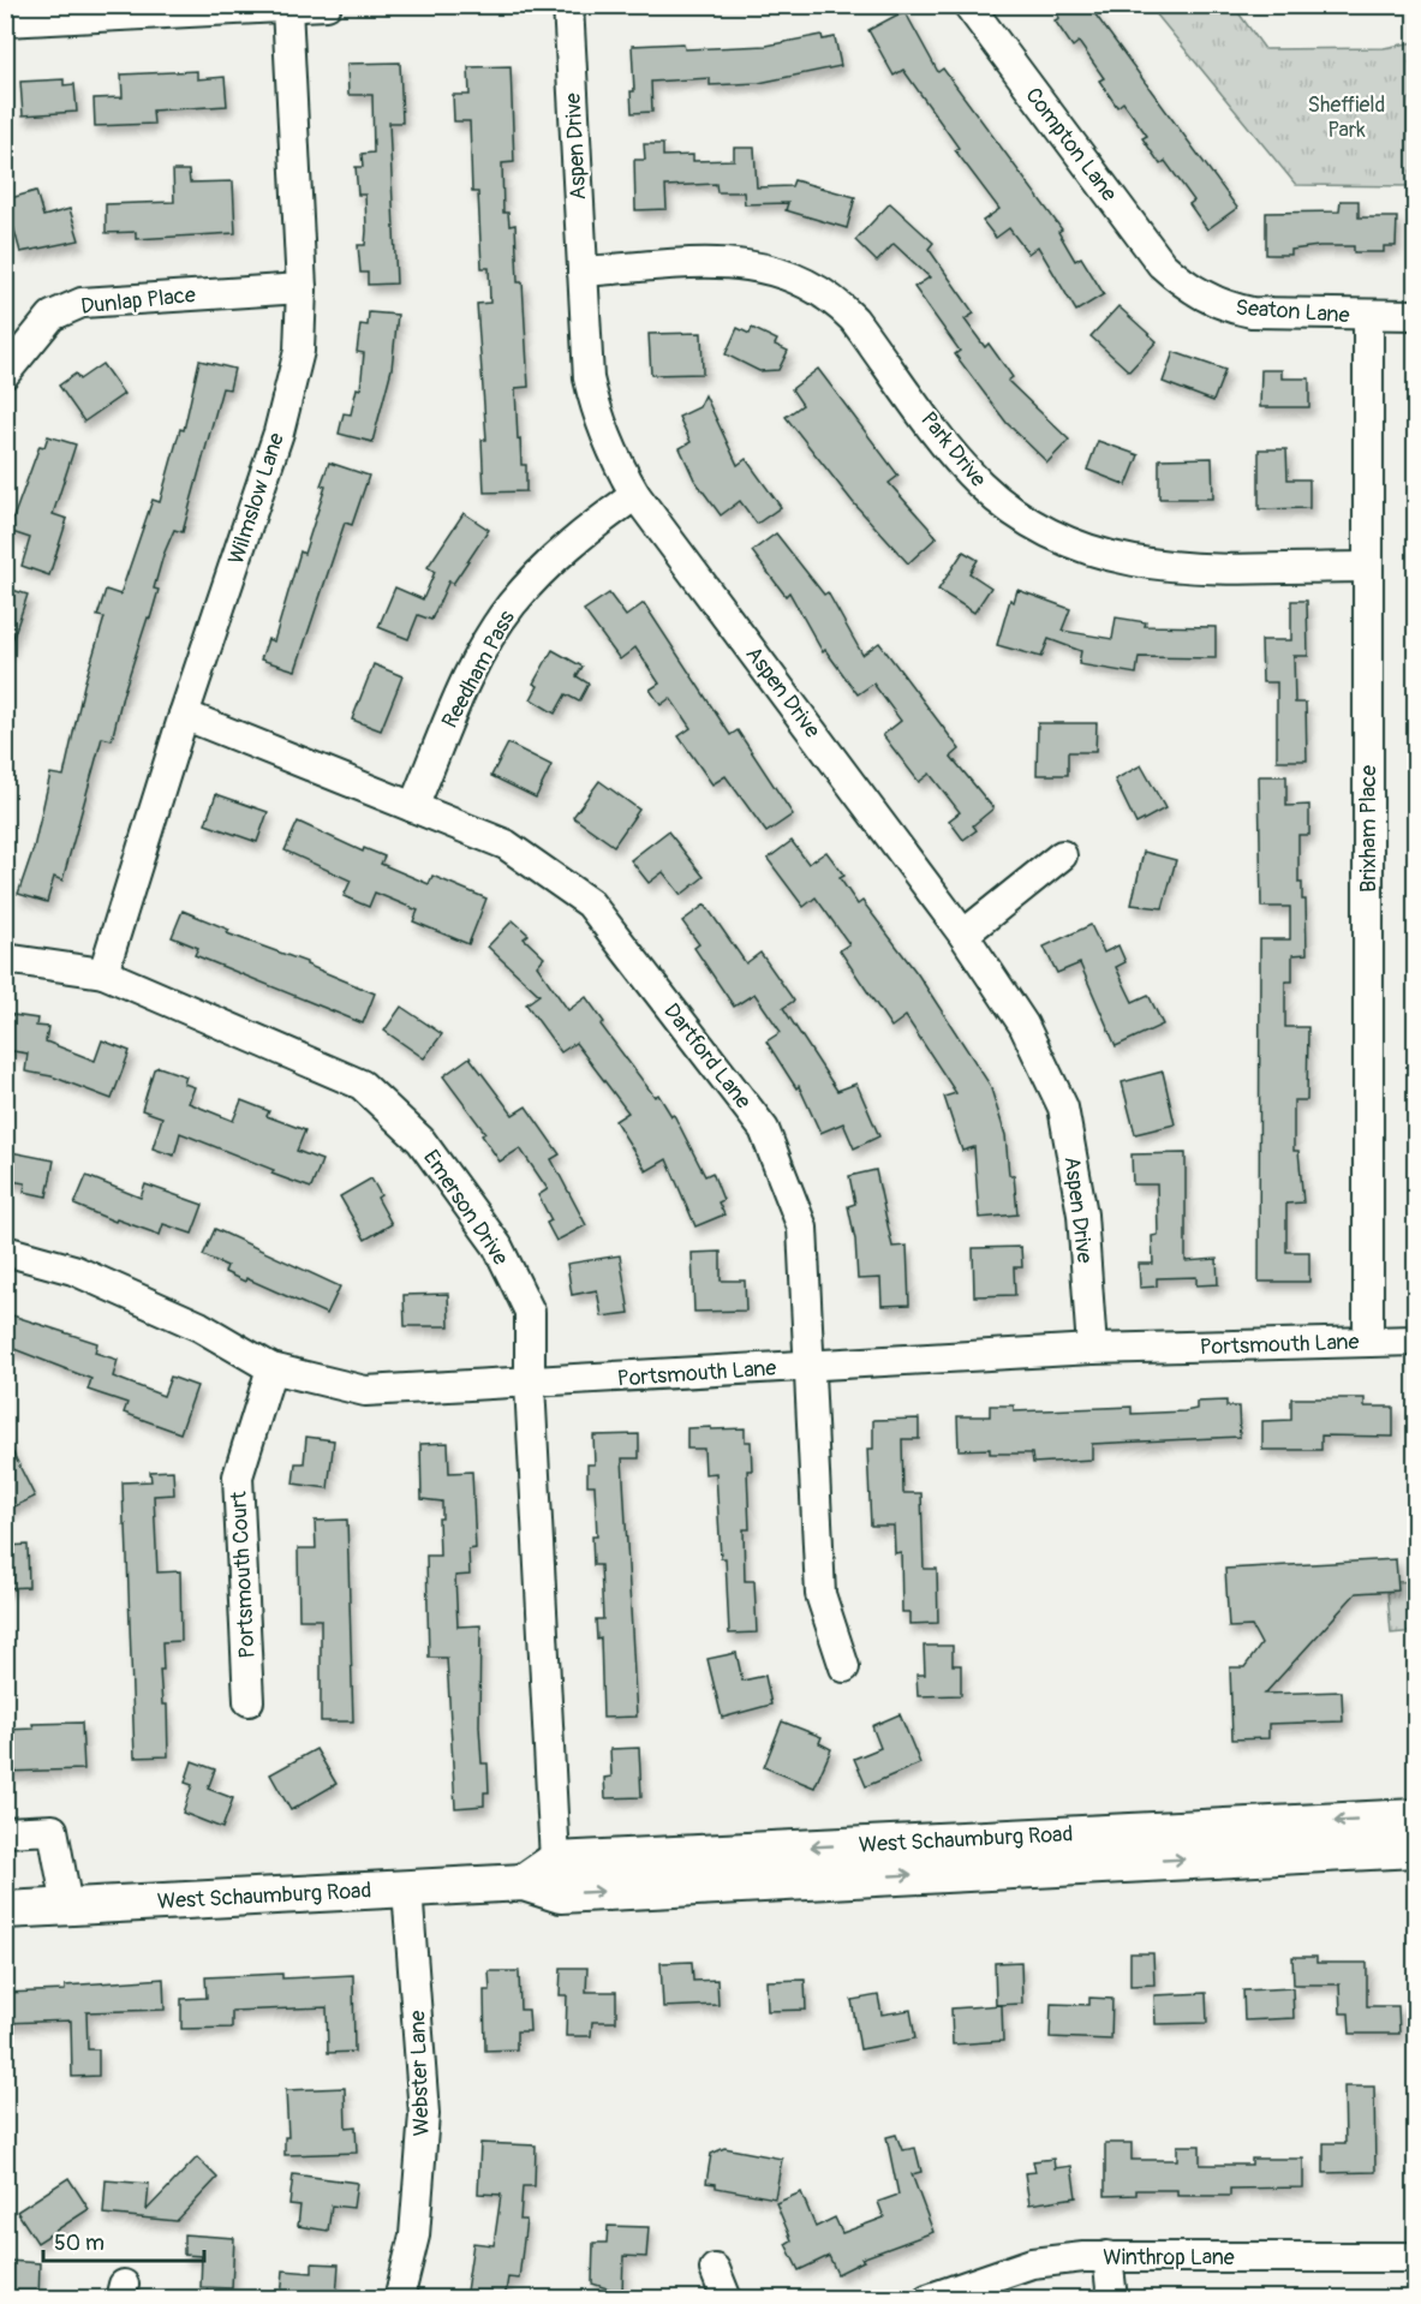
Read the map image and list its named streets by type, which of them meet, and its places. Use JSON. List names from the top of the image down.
{
  "streets": {
    "main road": ["West Schaumburg Road"],
    "street": [
      "Compton Lane",
      "Aspen Drive",
      "Dunlap Place",
      "Seaton Lane",
      "Park Drive",
      "Wilmslow Lane",
      "Reedham Pass",
      "Brixham Place",
      "Dartford Lane",
      "Emerson Drive",
      "Portsmouth Lane",
      "Portsmouth Court",
      "Webster Lane",
      "Winthrop Lane"
    ]
  },
  "crossings": [
    ["Compton Lane", "Seaton Lane"],
    ["Aspen Drive", "Park Drive"],
    ["Aspen Drive", "Reedham Pass"],
    ["Aspen Drive", "Portsmouth Lane"],
    ["Dunlap Place", "Wilmslow Lane"],
    ["Seaton Lane", "Brixham Place"],
    ["Park Drive", "Brixham Place"],
    ["Wilmslow Lane", "Dartford Lane"],
    ["Wilmslow Lane", "Emerson Drive"],
    ["Reedham Pass", "Dartford Lane"],
    ["Brixham Place", "Portsmouth Lane"],
    ["Dartford Lane", "Portsmouth Lane"],
    ["Emerson Drive", "Portsmouth Lane"],
    ["Emerson Drive", "West Schaumburg Road"],
    ["Portsmouth Lane", "Portsmouth Court"],
    ["West Schaumburg Road", "Webster Lane"]
  ],
  "parks": ["Sheffield Park"],
  "scale_bar": "50 m"
}
